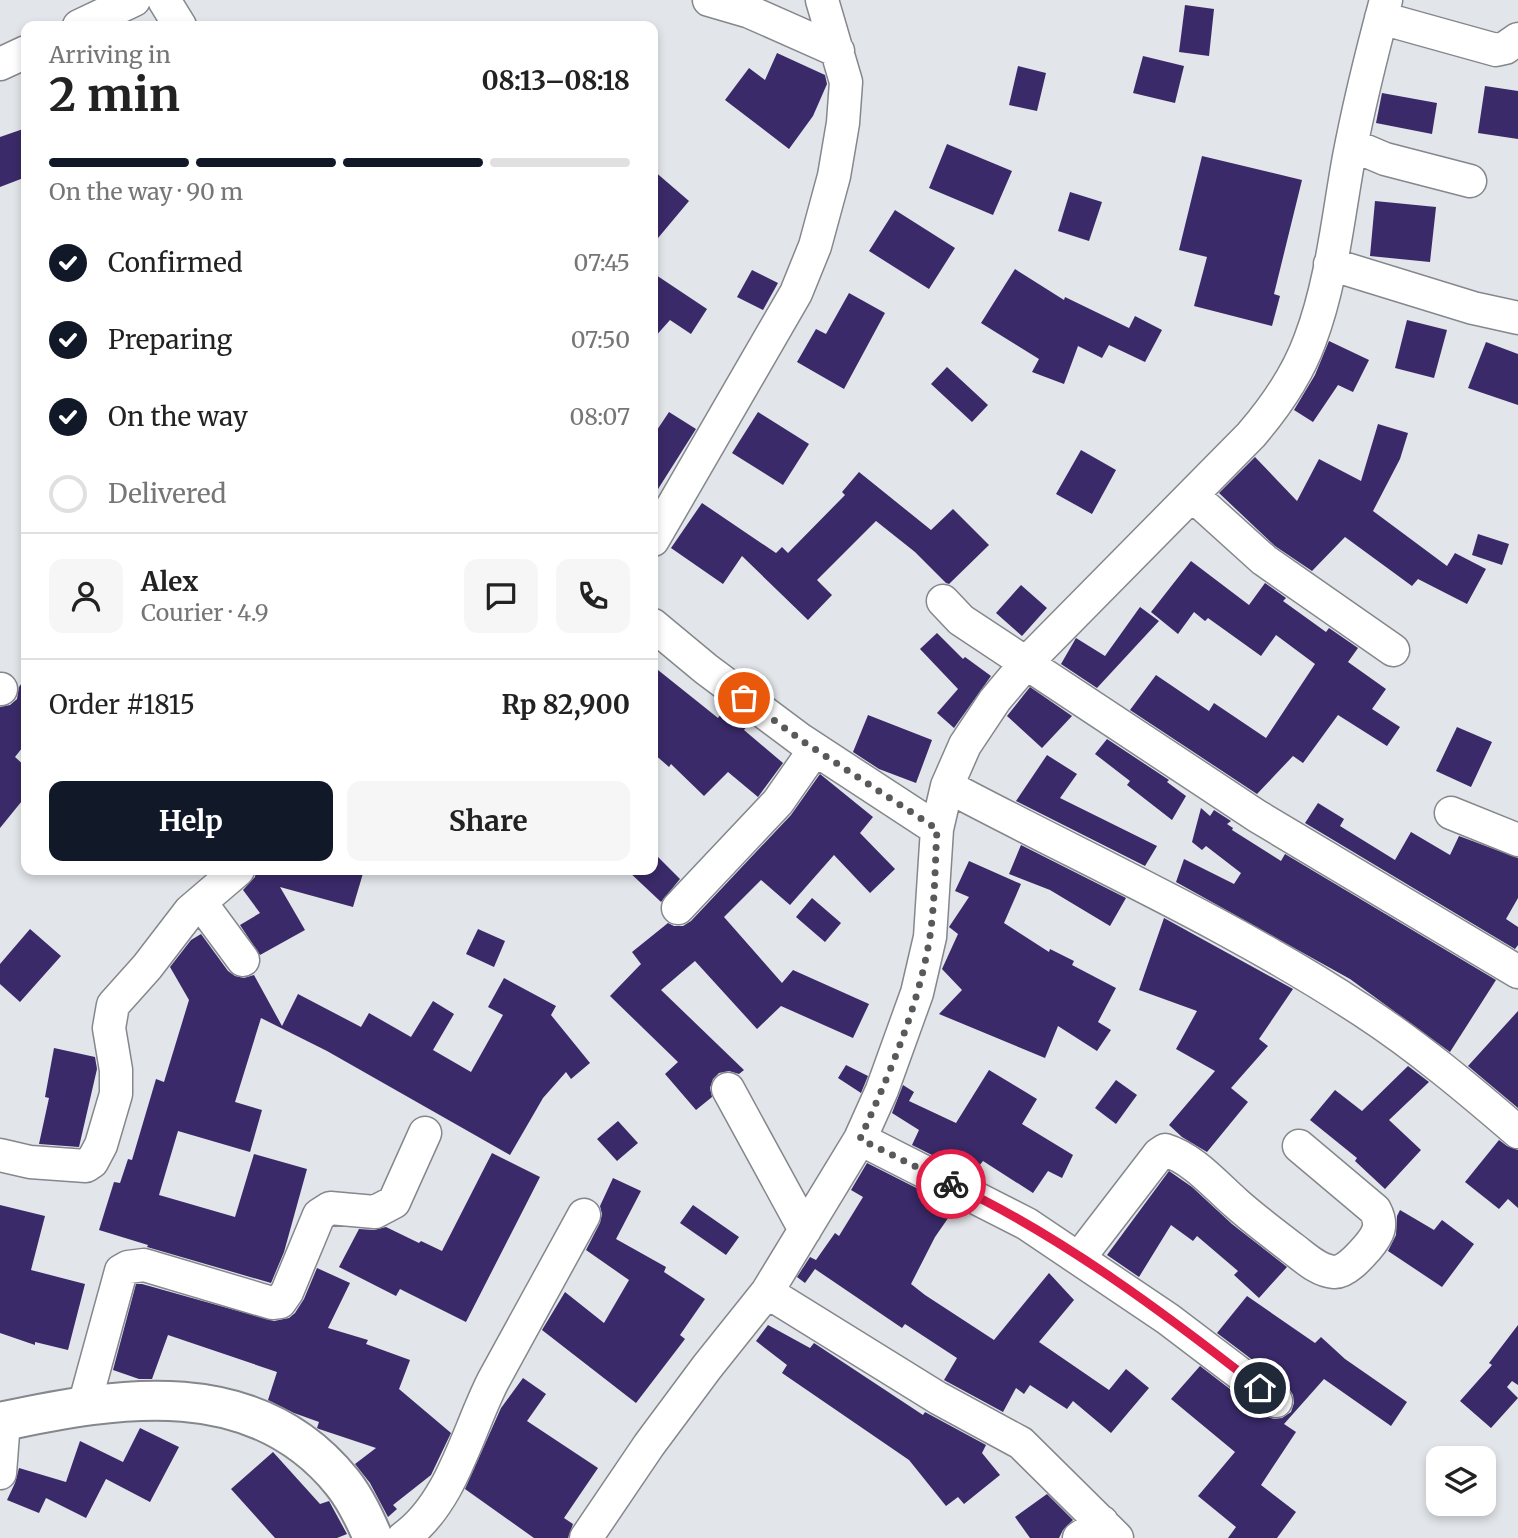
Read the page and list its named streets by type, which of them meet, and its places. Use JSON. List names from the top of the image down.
{
  "page": {
    "heading": ["2 min", "Arriving in", "08:13–08:18"],
    "panel": [
      "Alex",
      "Courier · 4.9",
      "Order #1815",
      "Rp 82,900"
    ],
    "bar": "On the way · 90 m",
    "list": [
      ["Confirmed", "07:45"],
      ["Preparing", "07:50"],
      ["On the way", "08:07"],
      "Delivered"
    ],
    "buttons": ["Help", "Share"]
  }
}
